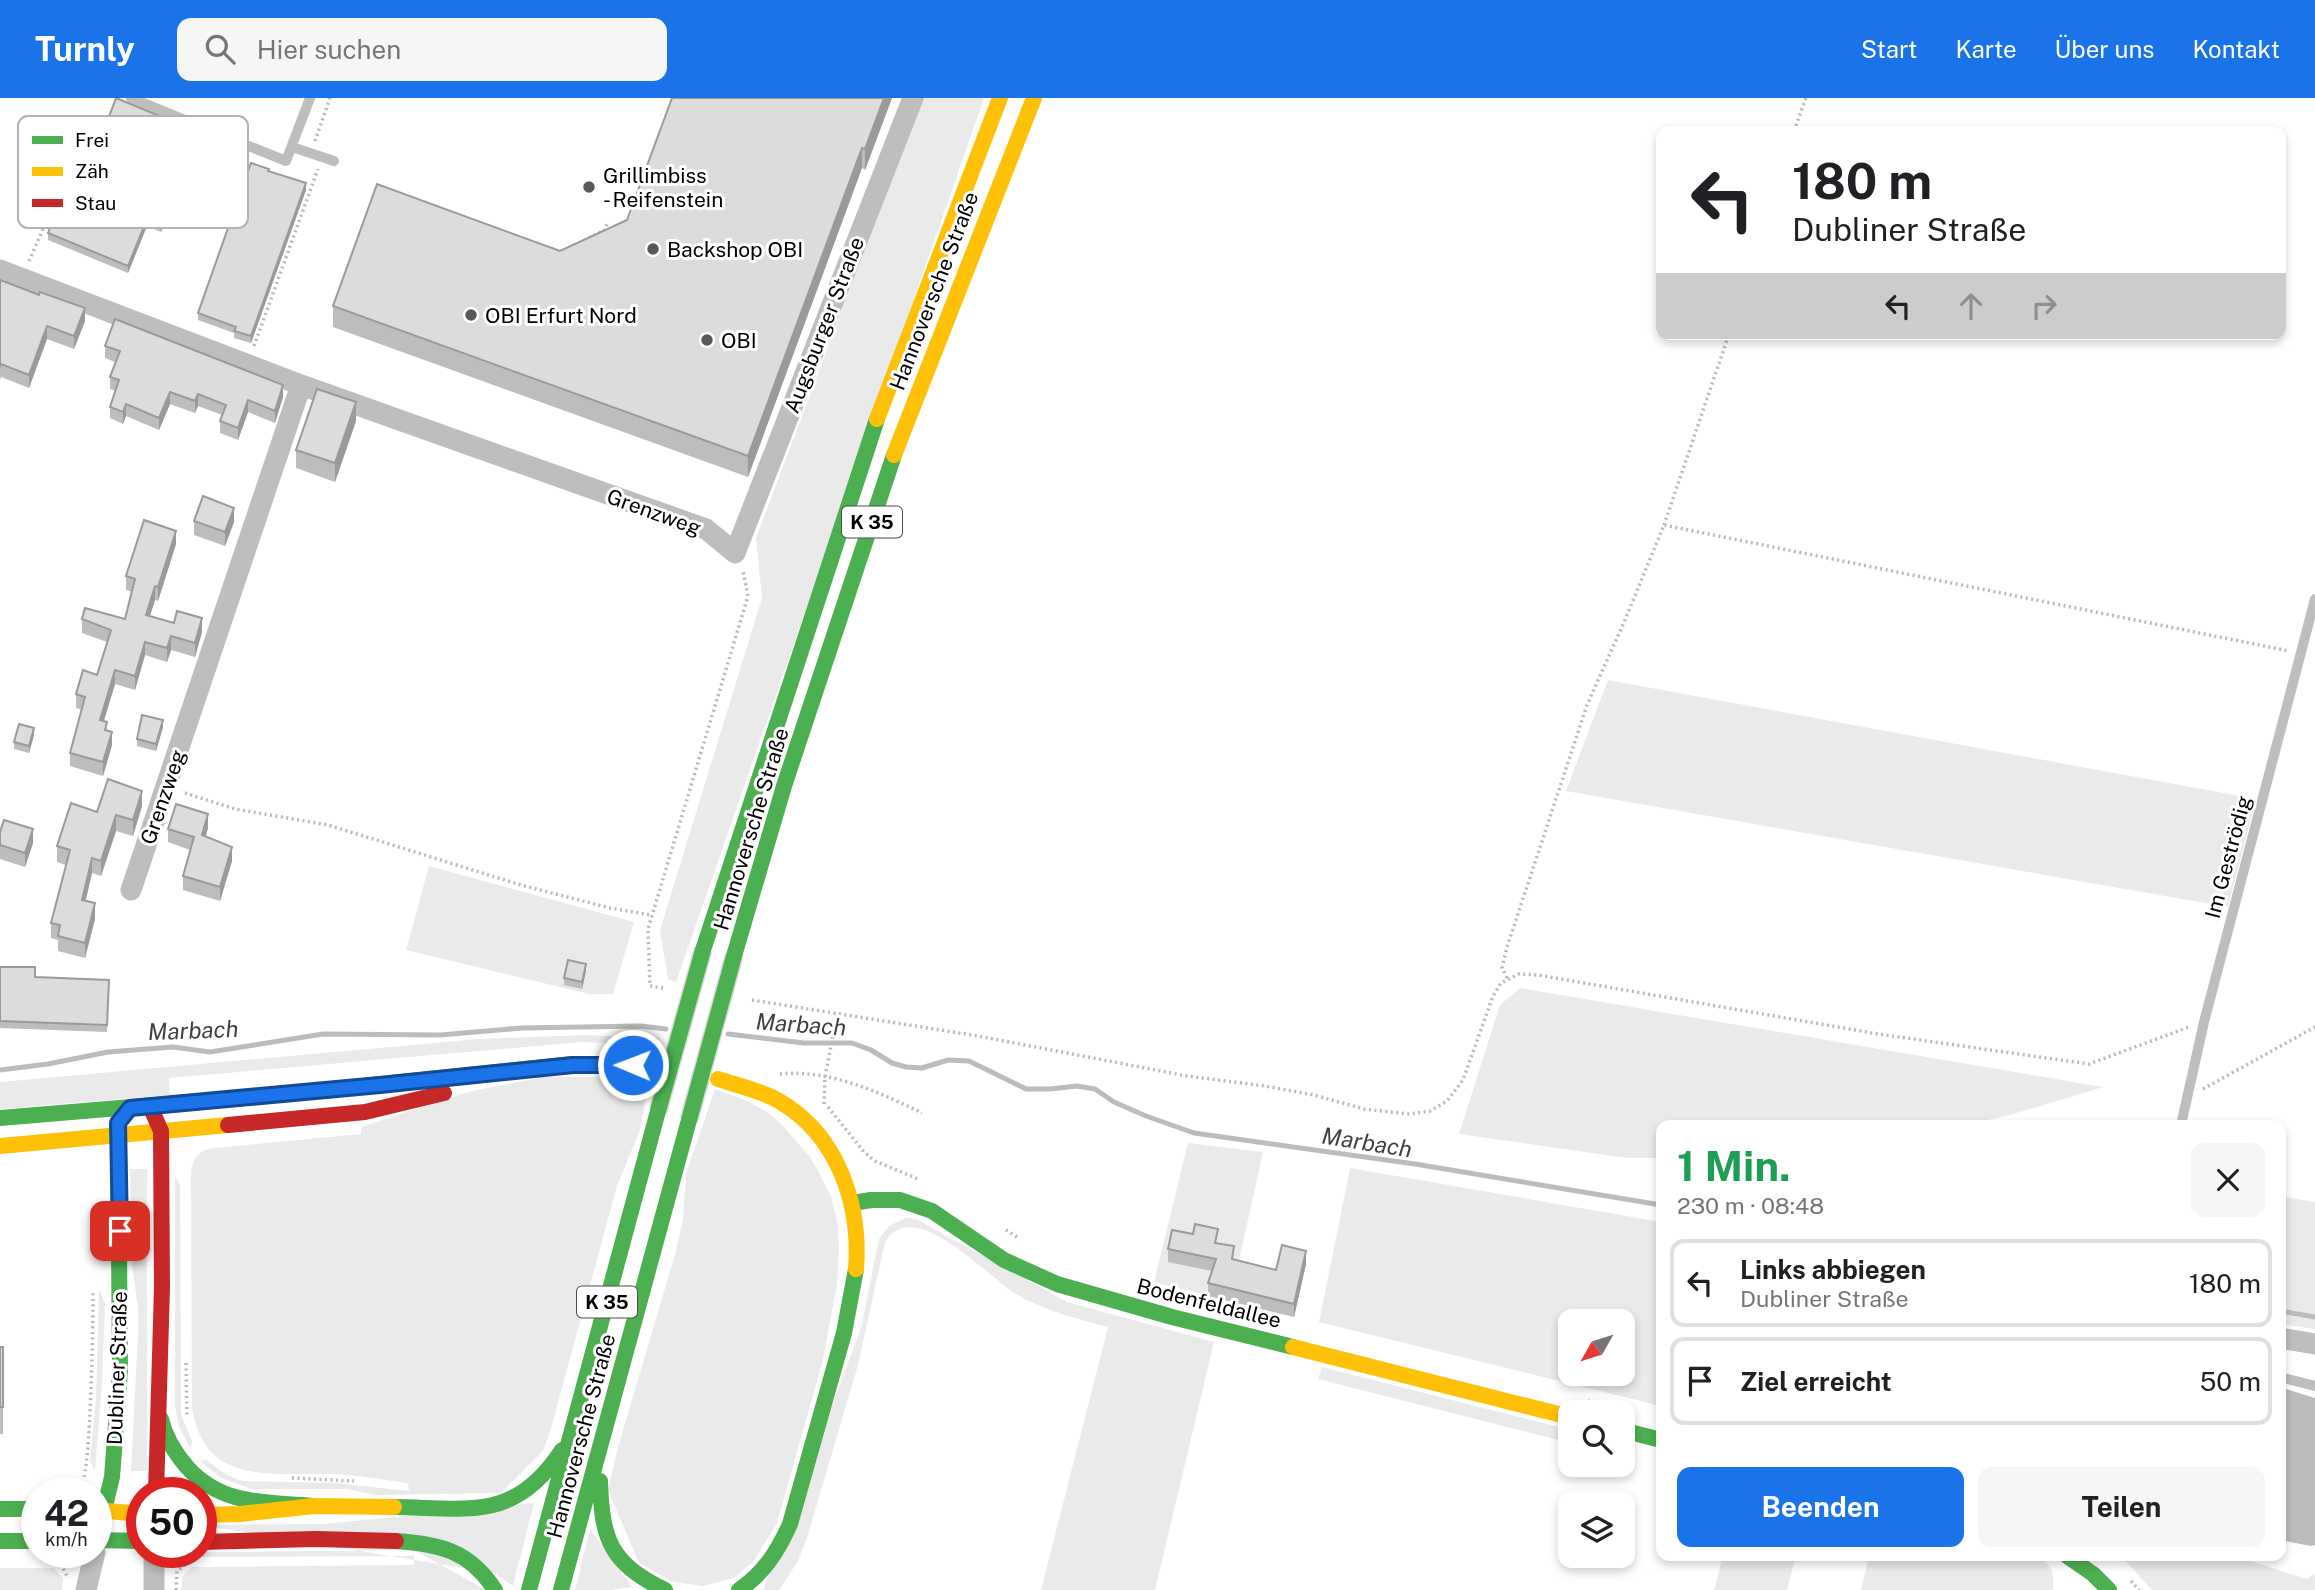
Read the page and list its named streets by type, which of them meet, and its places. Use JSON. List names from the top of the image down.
{
  "streets": {
    "main road": [
      "Hannoversche Straße",
      "K 35",
      "Bodenfeldallee",
      "Dubliner Straße"
    ],
    "street": ["Augsburger Straße", "Grenzweg"],
    "lane": ["Im Geströdig"]
  },
  "crossings": [
    ["Augsburger Straße", "Grenzweg"]
  ],
  "water": ["Marbach"],
  "places": [
    "Grillimbiss - Reifenstein",
    "Backshop OBI",
    "OBI Erfurt Nord",
    "OBI"
  ],
  "legend": ["Frei", "Zäh", "Stau"],
  "north": "bottom left",
  "page": {
    "header": "Turnly",
    "search": "Hier suchen",
    "nav": [
      "Start",
      "Karte",
      "Über uns",
      "Kontakt"
    ],
    "turn": ["180 m", "Dubliner Straße"],
    "heading": ["1 Min.", "230 m · 08:48"],
    "list": [
      {
        "name": "Links abbiegen",
        "note": "Dubliner Straße",
        "value": "180 m"
      },
      {
        "name": "Ziel erreicht",
        "value": "50 m"
      }
    ],
    "buttons": ["Beenden", "Teilen"],
    "speed": "42 km/h",
    "limit": "50"
  }
}
